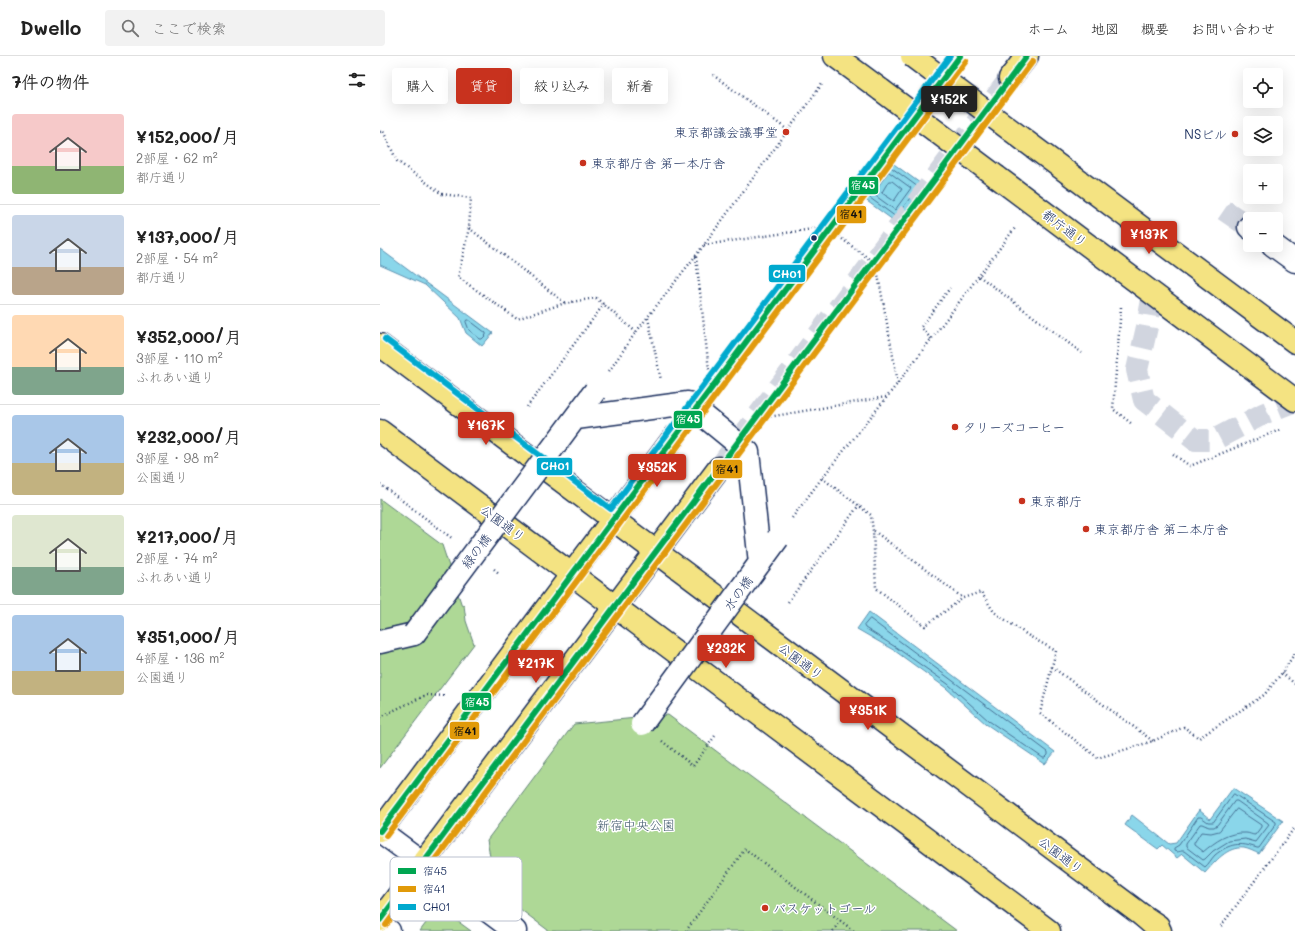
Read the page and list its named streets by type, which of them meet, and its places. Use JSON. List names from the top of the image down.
{
  "streets": {
    "main road": ["都庁通り", "公園通り"],
    "street": ["緑の橋", "水の橋"]
  },
  "parks": ["新宿中央公園"],
  "places": [
    "東京都議会議事堂",
    "NSビル",
    "東京都庁舎 第一本庁舎",
    "タリーズコーヒー",
    "東京都庁",
    "東京都庁舎 第二本庁舎",
    "バスケットゴール"
  ],
  "lines": ["transit line 宿45", "transit line CH01", "transit line 宿41"],
  "legend": ["宿45", "宿41", "CH01"],
  "page": {
    "header": "Dwello",
    "search": "ここで検索",
    "nav": [
      "ホーム",
      "地図",
      "概要",
      "お問い合わせ"
    ],
    "heading": "7件の物件",
    "map_buttons": ["+", "−"],
    "chip": [
      "購入",
      "賃貸",
      "絞り込み",
      "新着"
    ],
    "price": [
      "¥152K",
      "¥137K",
      "¥167K",
      "¥352K",
      "¥232K",
      "¥217K",
      "¥351K"
    ],
    "list": [
      {
        "name": "¥152,000/月",
        "note": "2部屋 · 62 m² · 都庁通り"
      },
      {
        "name": "¥137,000/月",
        "note": "2部屋 · 54 m² · 都庁通り"
      },
      {
        "name": "¥352,000/月",
        "note": "3部屋 · 110 m² · ふれあい通り"
      },
      {
        "name": "¥232,000/月",
        "note": "3部屋 · 98 m² · 公園通り"
      },
      {
        "name": "¥217,000/月",
        "note": "2部屋 · 74 m² · ふれあい通り"
      },
      {
        "name": "¥351,000/月",
        "note": "4部屋 · 136 m² · 公園通り"
      }
    ]
  }
}
